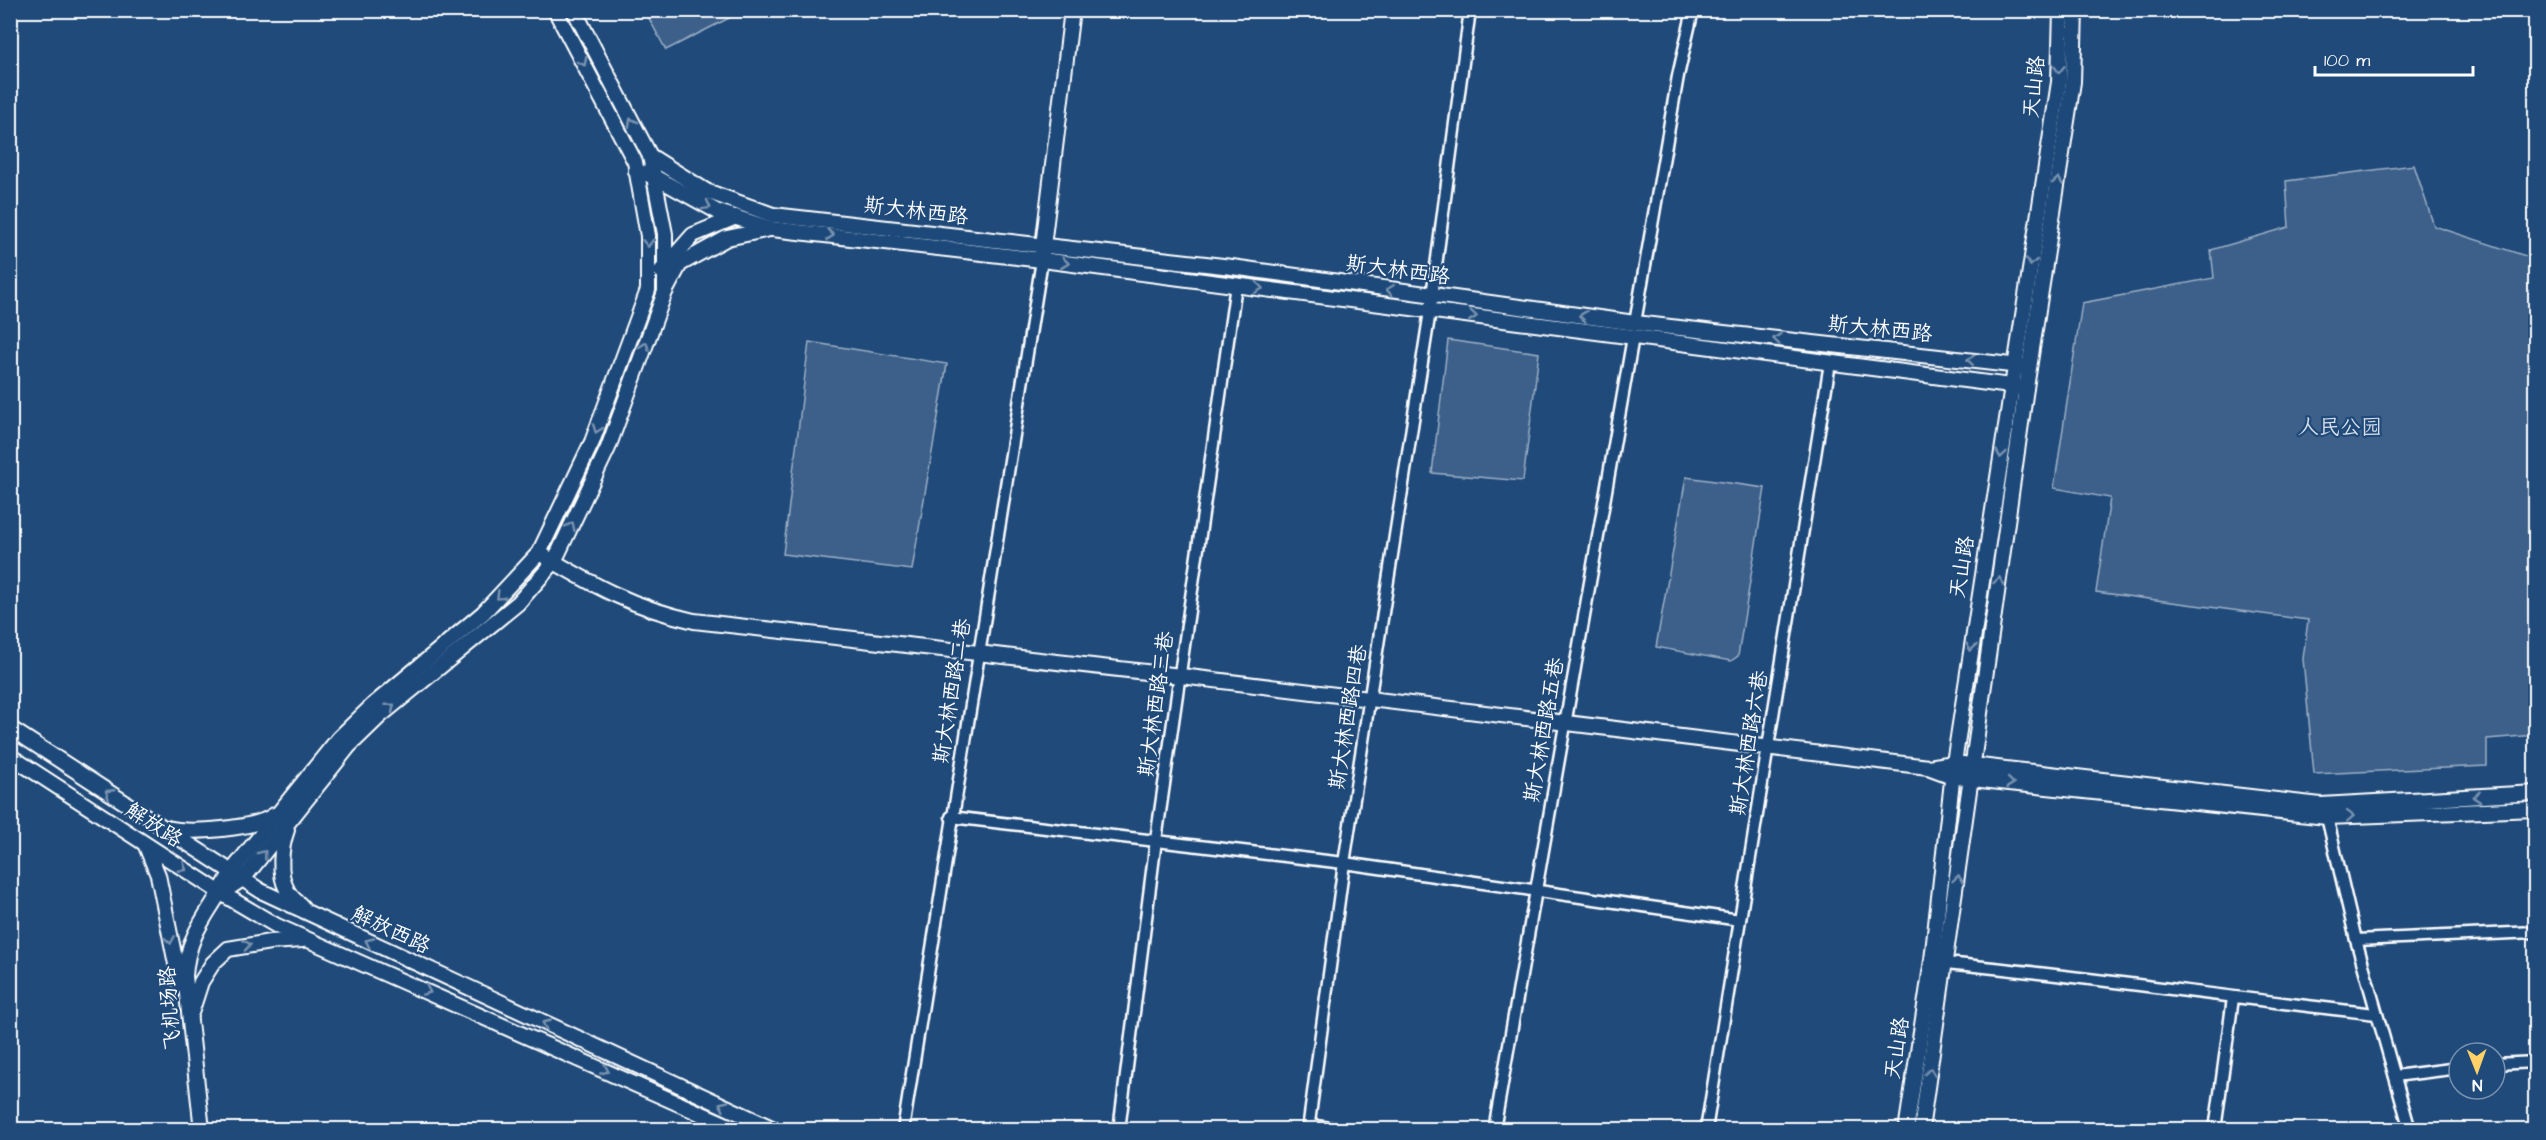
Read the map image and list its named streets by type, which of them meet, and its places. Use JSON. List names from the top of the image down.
{
  "streets": {
    "main road": [
      "天山路",
      "斯大林西路",
      "解放路",
      "解放西路",
      "飞机场路"
    ],
    "street": [
      "斯大林西路二巷",
      "斯大林西路三巷",
      "斯大林西路四巷",
      "斯大林西路五巷",
      "斯大林西路六巷"
    ]
  },
  "crossings": [
    ["天山路", "斯大林西路"],
    ["斯大林西路", "斯大林西路二巷"],
    ["斯大林西路", "斯大林西路三巷"],
    ["斯大林西路", "斯大林西路四巷"],
    ["斯大林西路", "斯大林西路五巷"],
    ["斯大林西路", "斯大林西路六巷"],
    ["解放路", "解放西路"],
    ["解放路", "飞机场路"],
    ["解放西路", "飞机场路"]
  ],
  "parks": ["人民公园"],
  "scale_bar": "100 m",
  "north": "bottom"
}
